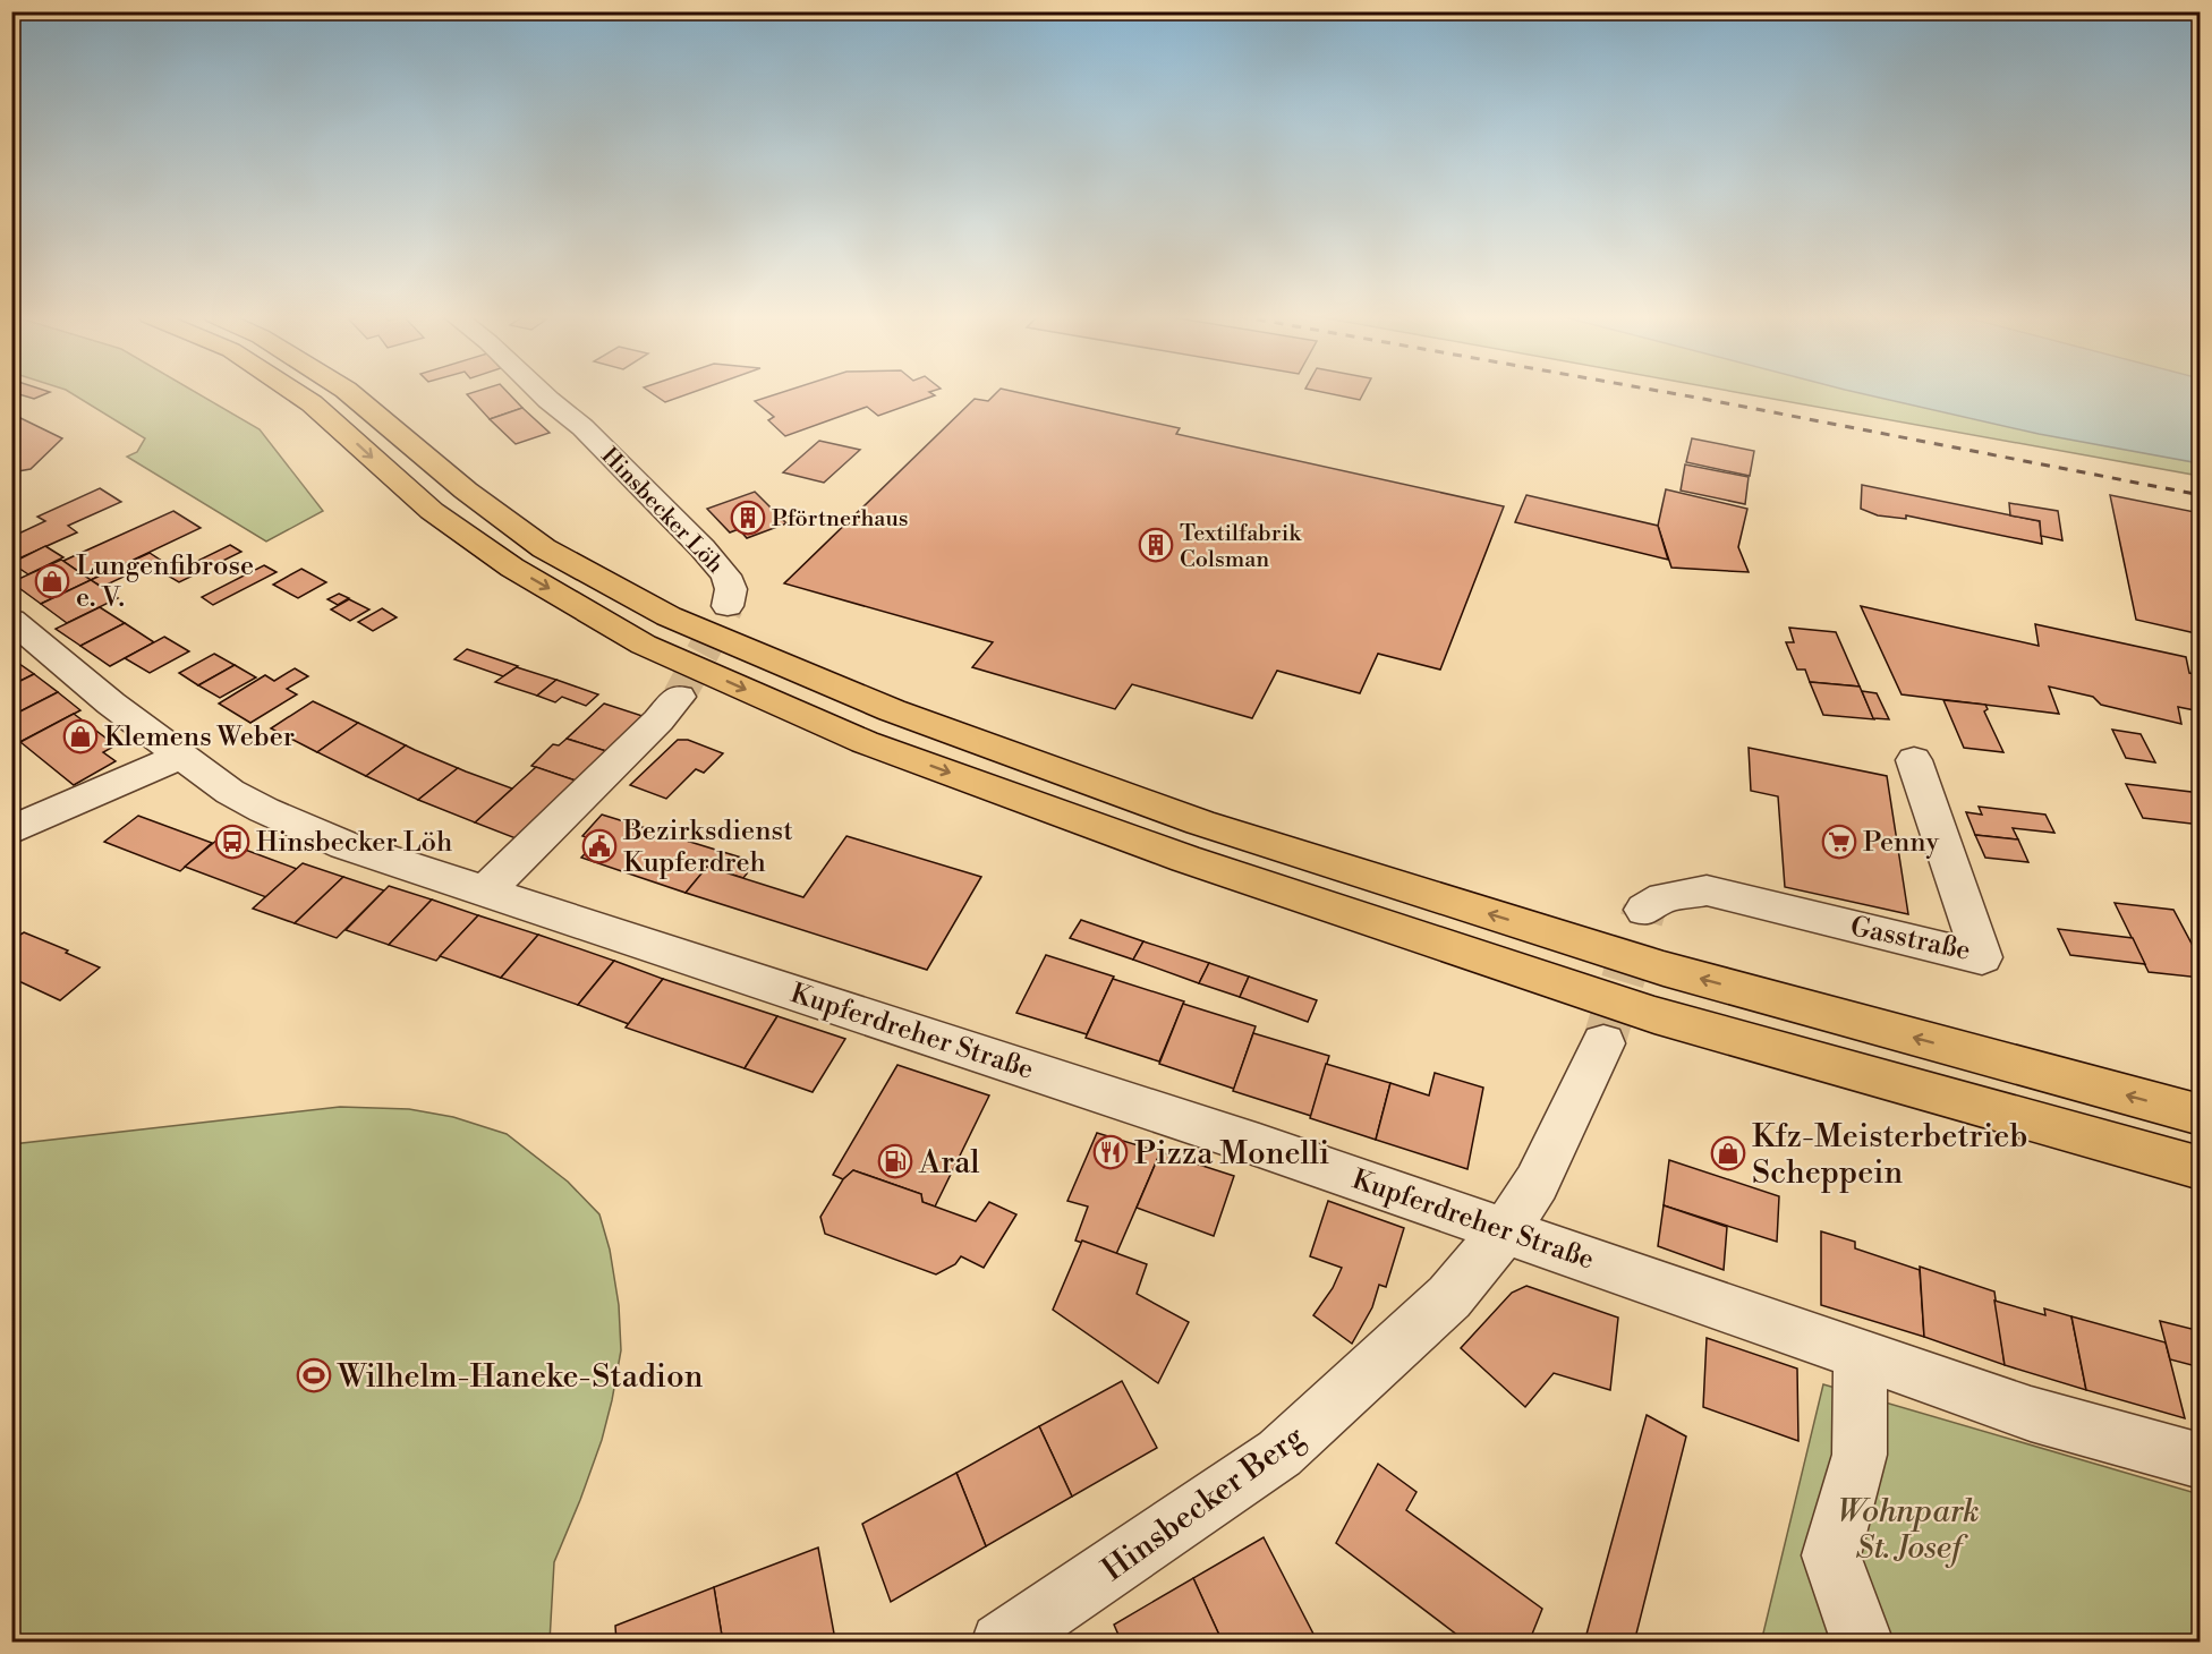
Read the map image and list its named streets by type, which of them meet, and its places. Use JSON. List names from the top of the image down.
{
  "streets": {
    "street": [
      "Hinsbecker Löh",
      "Gasstraße",
      "Kupferdreher Straße",
      "Hinsbecker Berg"
    ]
  },
  "crossings": [
    ["Kupferdreher Straße", "Hinsbecker Berg"]
  ],
  "parks": ["Wohnpark St. Josef"],
  "places": {
    "building": ["Pförtnerhaus", "Textilfabrik Colsman"],
    "shop": ["Lungenfibrose e. V.", "Klemens Weber", "Kfz-Meisterbetrieb Scheppein"],
    "bus stop": ["Hinsbecker Löh"],
    "supermarket": ["Penny"],
    "public building": ["Bezirksdienst Kupferdreh"],
    "restaurant": ["Pizza Monelli"],
    "fuel station": ["Aral"],
    "sports": ["Wilhelm-Haneke-Stadion"]
  }
}
